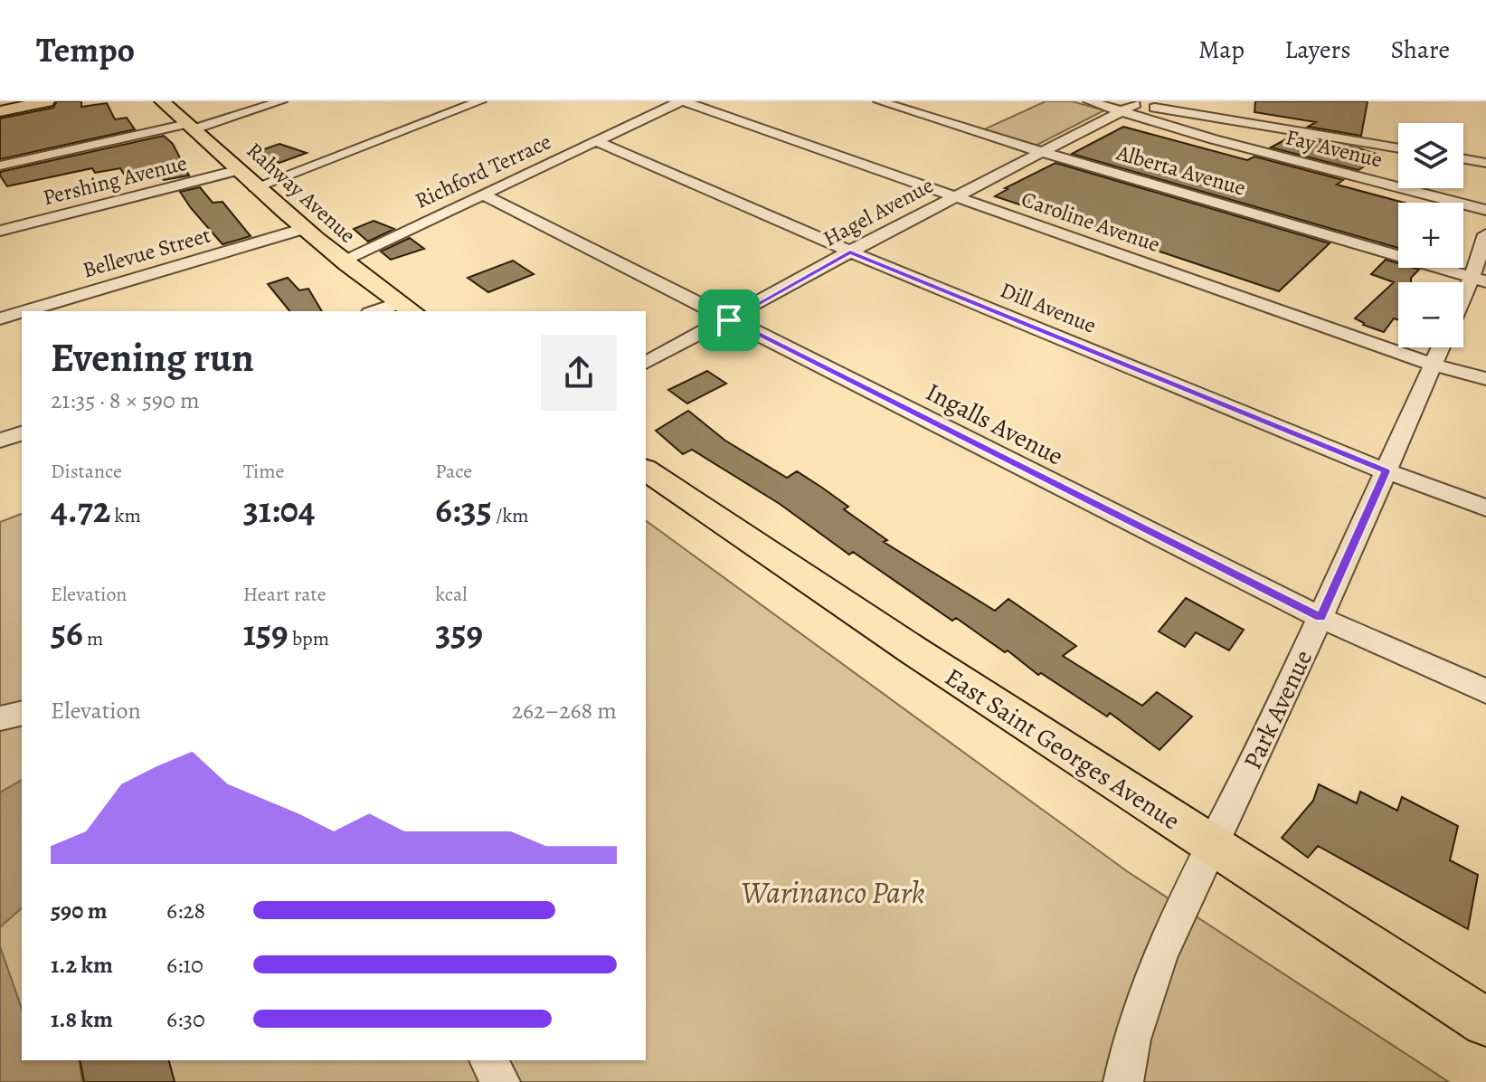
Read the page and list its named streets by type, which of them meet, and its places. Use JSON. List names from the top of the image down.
{
  "streets": {
    "main road": ["Rahway Avenue", "East Saint Georges Avenue"],
    "street": [
      "Fay Avenue",
      "Alberta Avenue",
      "Richford Terrace",
      "Pershing Avenue",
      "Hagel Avenue",
      "Caroline Avenue",
      "Bellevue Street",
      "Dill Avenue",
      "Ingalls Avenue",
      "Park Avenue"
    ]
  },
  "crossings": [
    ["Fay Avenue", "Hagel Avenue"],
    ["Alberta Avenue", "Hagel Avenue"],
    ["Richford Terrace", "Rahway Avenue"],
    ["Richford Terrace", "Caroline Avenue"],
    ["Richford Terrace", "Dill Avenue"],
    ["Richford Terrace", "Ingalls Avenue"],
    ["Pershing Avenue", "Rahway Avenue"],
    ["Rahway Avenue", "Bellevue Street"],
    ["Hagel Avenue", "Caroline Avenue"],
    ["Hagel Avenue", "Dill Avenue"],
    ["Hagel Avenue", "Ingalls Avenue"],
    ["Caroline Avenue", "Park Avenue"],
    ["Dill Avenue", "Park Avenue"],
    ["Ingalls Avenue", "Park Avenue"],
    ["Park Avenue", "East Saint Georges Avenue"]
  ],
  "parks": ["Warinanco Park"],
  "page": {
    "header": "Tempo",
    "nav": ["Map", "Layers", "Share"],
    "map_buttons": ["+", "−"],
    "heading": ["Evening run", "21:35 · 8 × 590 m"],
    "stats": [
      ["Distance", "4.72 km"],
      ["Time", "31:04"],
      ["Pace", "6:35 /km"],
      ["Elevation", "56 m"],
      ["Heart rate", "159 bpm"],
      ["kcal", "359"]
    ],
    "chart": ["Elevation", "262–268 m"],
    "list": [
      {
        "name": "590 m",
        "note": "6:28"
      },
      {
        "name": "1.2 km",
        "note": "6:10"
      },
      {
        "name": "1.8 km",
        "note": "6:30"
      }
    ]
  }
}
